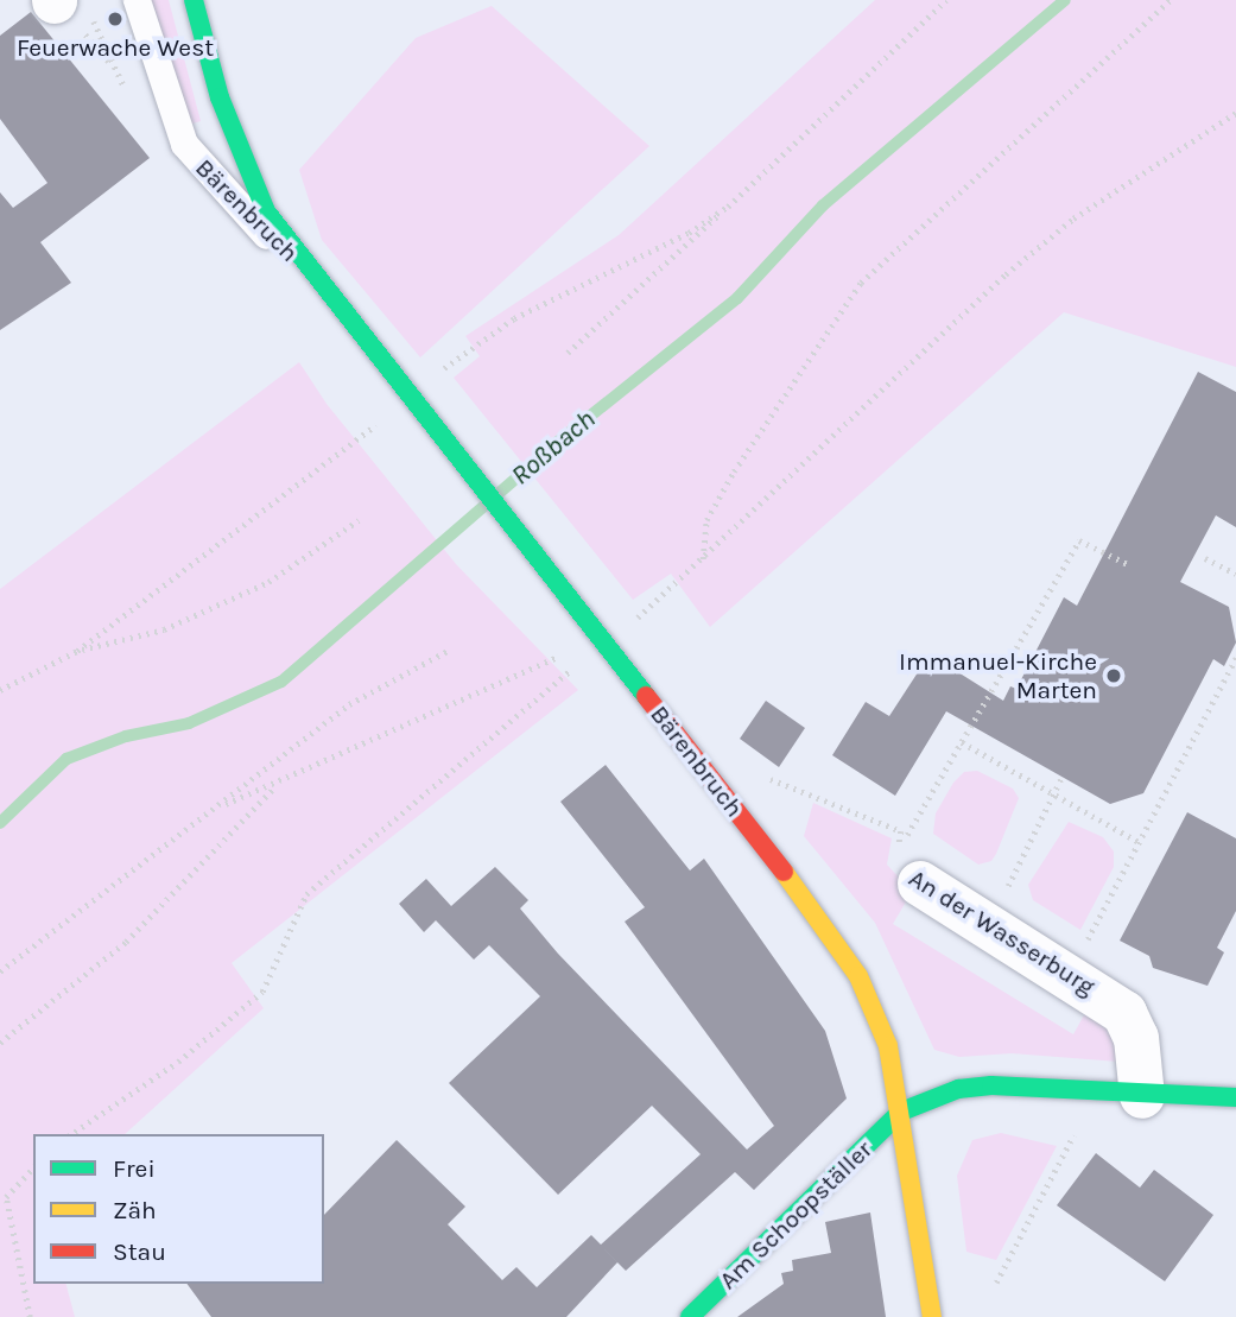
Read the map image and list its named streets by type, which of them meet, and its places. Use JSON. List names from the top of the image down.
{
  "streets": {
    "main road": ["Bärenbruch", "Am Schoopställer"],
    "street": ["An der Wasserburg"]
  },
  "crossings": [
    ["Bärenbruch", "Am Schoopställer"]
  ],
  "water": ["Roßbach"],
  "places": ["Feuerwache West", "Immanuel-Kirche Marten"],
  "legend": ["Frei", "Zäh", "Stau"]
}
